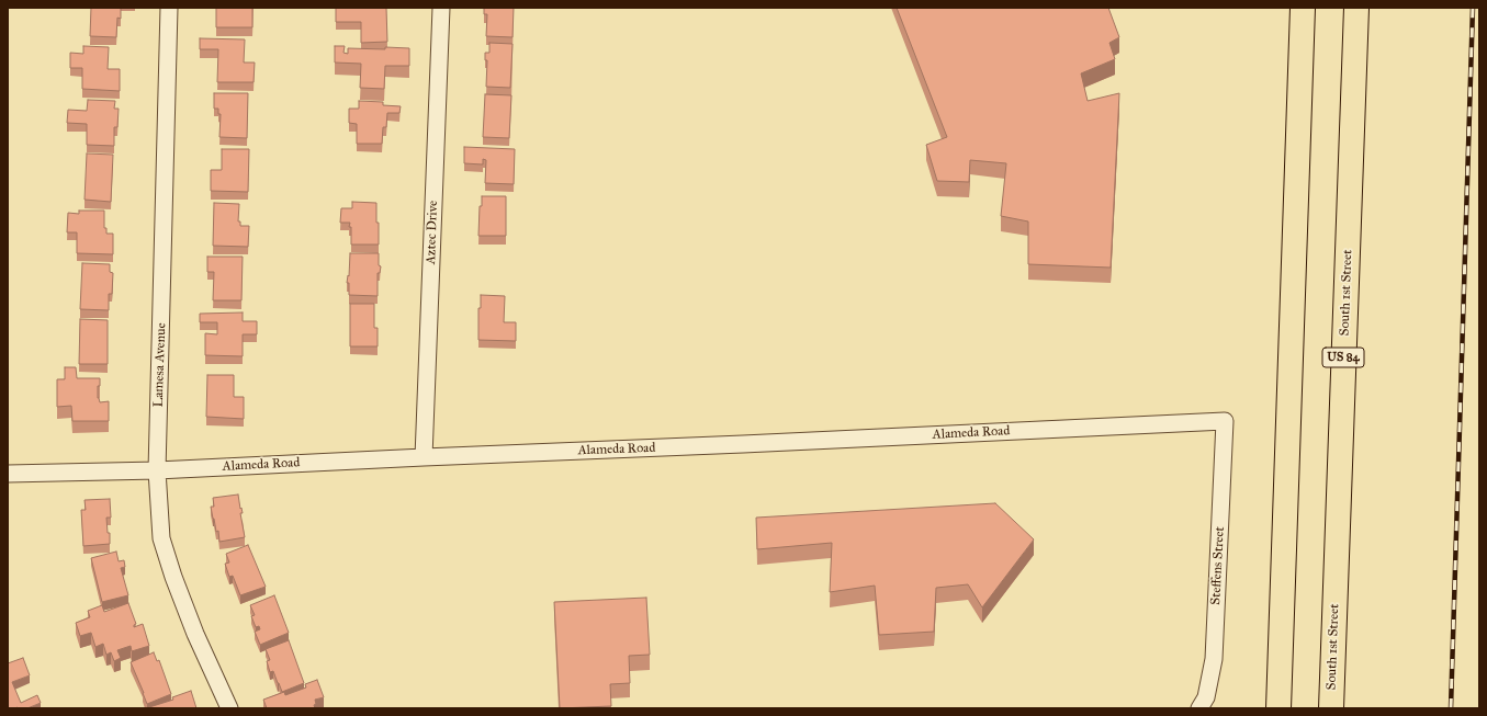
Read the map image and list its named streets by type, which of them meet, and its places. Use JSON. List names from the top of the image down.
{
  "streets": {
    "highway": ["South 1st Street", "US 84"],
    "street": [
      "Aztec Drive",
      "Lamesa Avenue",
      "Alameda Road",
      "Steffens Street"
    ]
  },
  "crossings": [
    ["Aztec Drive", "Alameda Road"],
    ["Lamesa Avenue", "Alameda Road"],
    ["Alameda Road", "Steffens Street"]
  ]
}
